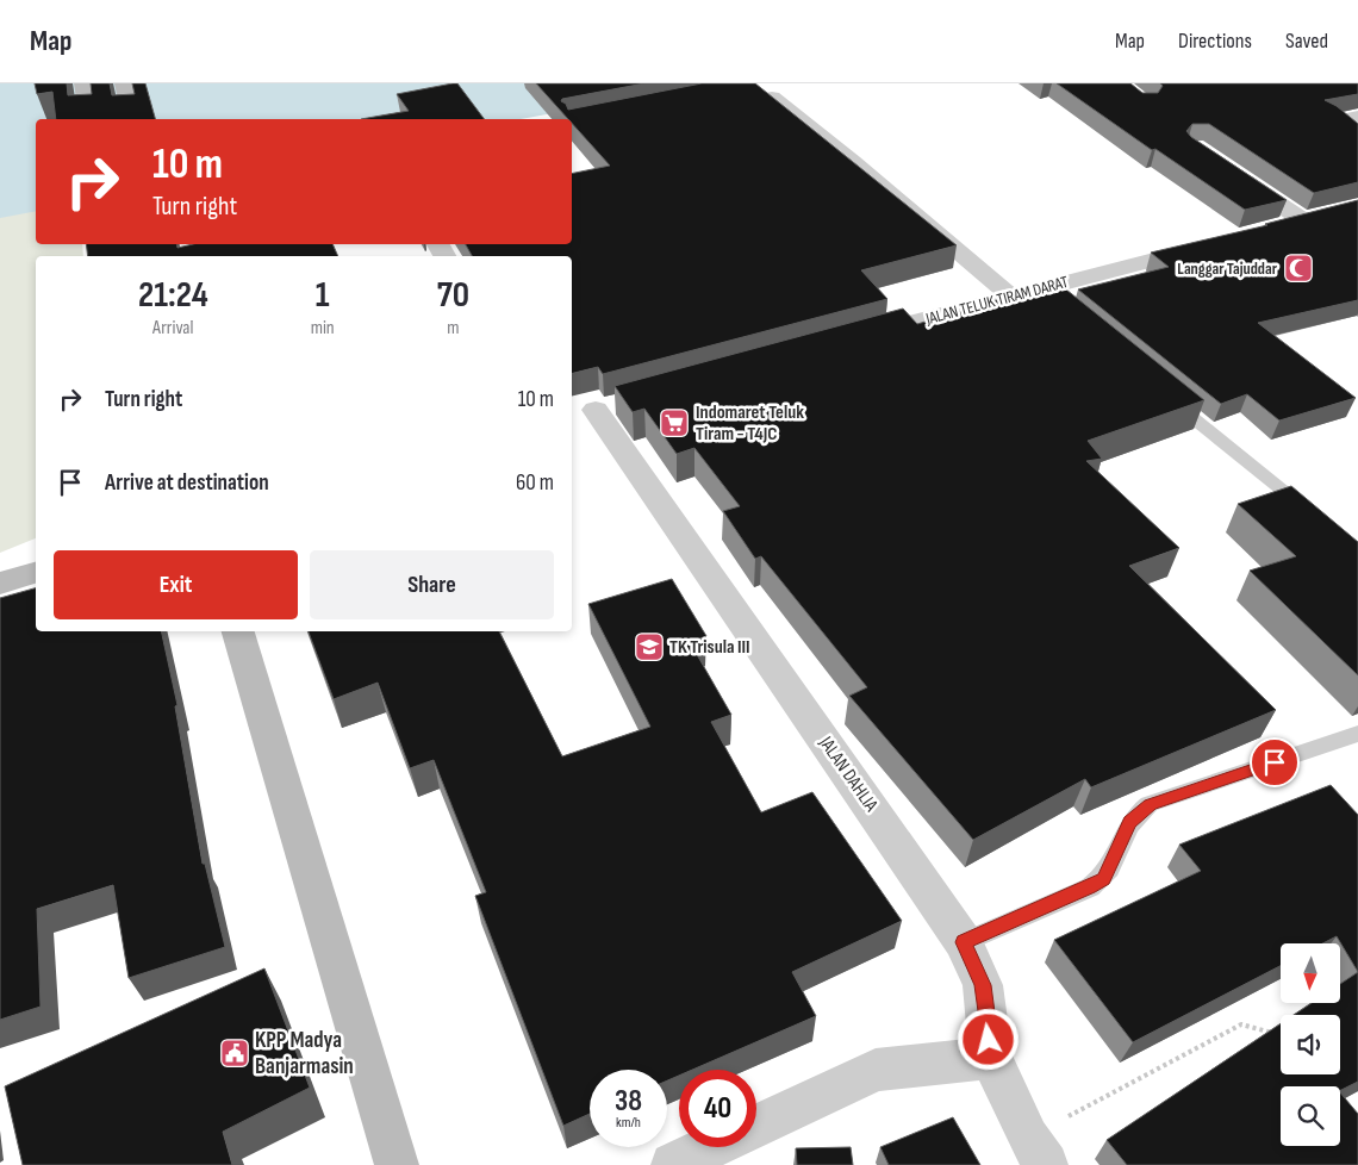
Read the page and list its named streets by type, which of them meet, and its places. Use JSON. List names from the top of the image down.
{
  "streets": {
    "street": ["JALAN TELUK TIRAM DARAT", "JALAN DAHLIA"]
  },
  "places": {
    "mosque": ["Langgar Tajuddar"],
    "supermarket": ["Indomaret Teluk Tiram - T4JC"],
    "school or university": ["TK Trisula III"],
    "public building": ["KPP Madya Banjarmasin"]
  },
  "north": "bottom",
  "page": {
    "header": "Map",
    "nav": ["Map", "Directions", "Saved"],
    "turn": ["10 m", "Turn right"],
    "eta": [
      "21:24",
      "Arrival",
      "1",
      "min",
      "70",
      "m"
    ],
    "list": [
      {
        "name": "Turn right",
        "value": "10 m"
      },
      {
        "name": "Arrive at destination",
        "value": "60 m"
      }
    ],
    "buttons": ["Exit", "Share"],
    "speed": "38 km/h",
    "limit": "40"
  }
}
